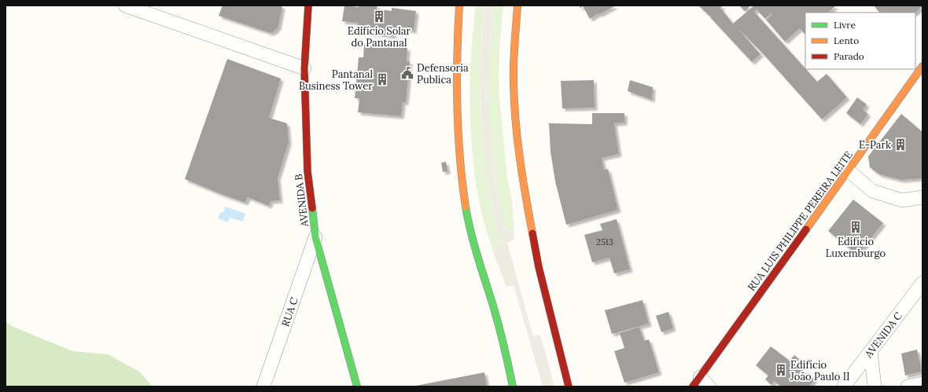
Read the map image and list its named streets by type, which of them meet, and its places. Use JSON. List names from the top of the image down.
{
  "streets": {
    "street": [
      "AVENIDA B",
      "RUA LUIS PHILIPPE PEREIRA LEITE",
      "RUA C",
      "AVENIDA C"
    ]
  },
  "crossings": [
    ["AVENIDA B", "RUA C"]
  ],
  "places": {
    "building": [
      "Edifício Solar do Pantanal",
      "Pantanal Business Tower",
      "E-Park",
      "Edifício Luxemburgo",
      "Edifício João Paulo II"
    ],
    "public building": ["Defensoria Publica"]
  },
  "house_numbers": ["2513"],
  "legend": ["Livre", "Lento", "Parado"]
}
